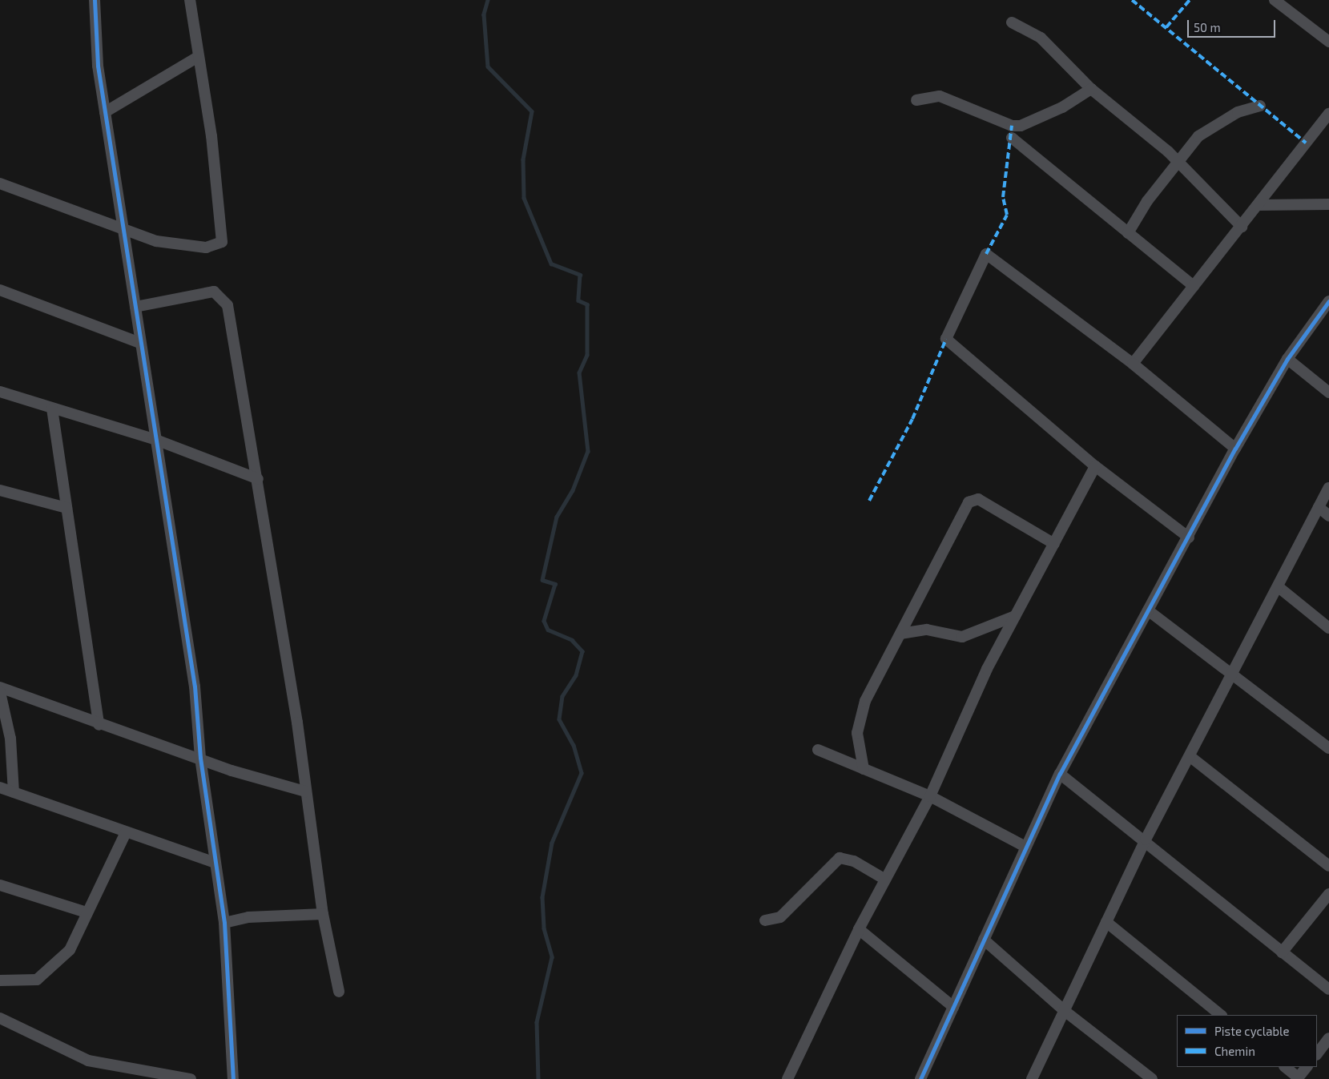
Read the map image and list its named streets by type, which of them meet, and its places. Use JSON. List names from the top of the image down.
{
  "legend": ["Piste cyclable", "Chemin"],
  "scale_bar": "50 m"
}
